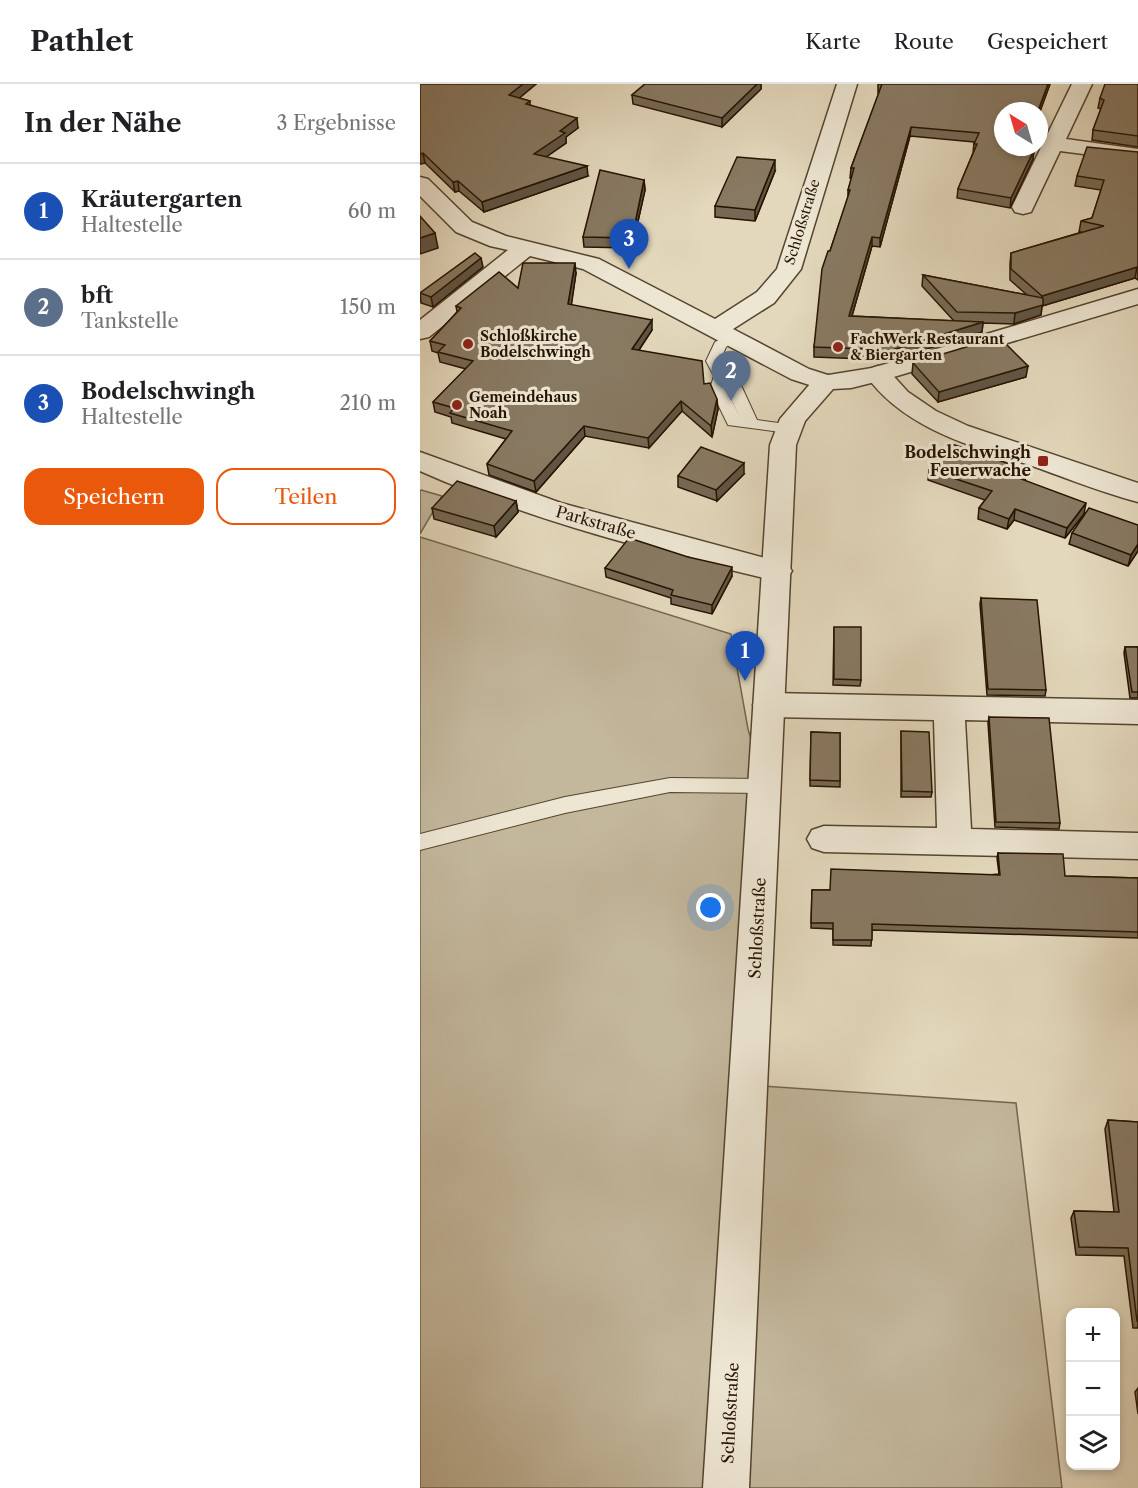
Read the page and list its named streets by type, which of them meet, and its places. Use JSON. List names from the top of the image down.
{
  "streets": {
    "street": ["Schloßstraße", "Parkstraße"]
  },
  "crossings": [
    ["Schloßstraße", "Parkstraße"]
  ],
  "places": {
    "other": ["Schloßkirche Bodelschwingh", "FachWerk Restaurant & Biergarten", "Gemeindehaus Noah"],
    "transit": ["Bodelschwingh Feuerwache"]
  },
  "north": "top left",
  "page": {
    "header": "Pathlet",
    "nav": ["Karte", "Route", "Gespeichert"],
    "heading": ["In der Nähe", "3 Ergebnisse"],
    "list": [
      {
        "mark": "1",
        "name": "Kräutergarten",
        "note": "Haltestelle",
        "value": "60 m"
      },
      {
        "mark": "2",
        "name": "bft",
        "note": "Tankstelle",
        "value": "150 m"
      },
      {
        "mark": "3",
        "name": "Bodelschwingh",
        "note": "Haltestelle",
        "value": "210 m"
      }
    ],
    "pins": ["3", "2", "1"],
    "buttons": ["Speichern", "Teilen"],
    "map_buttons": ["+", "−"]
  }
}
